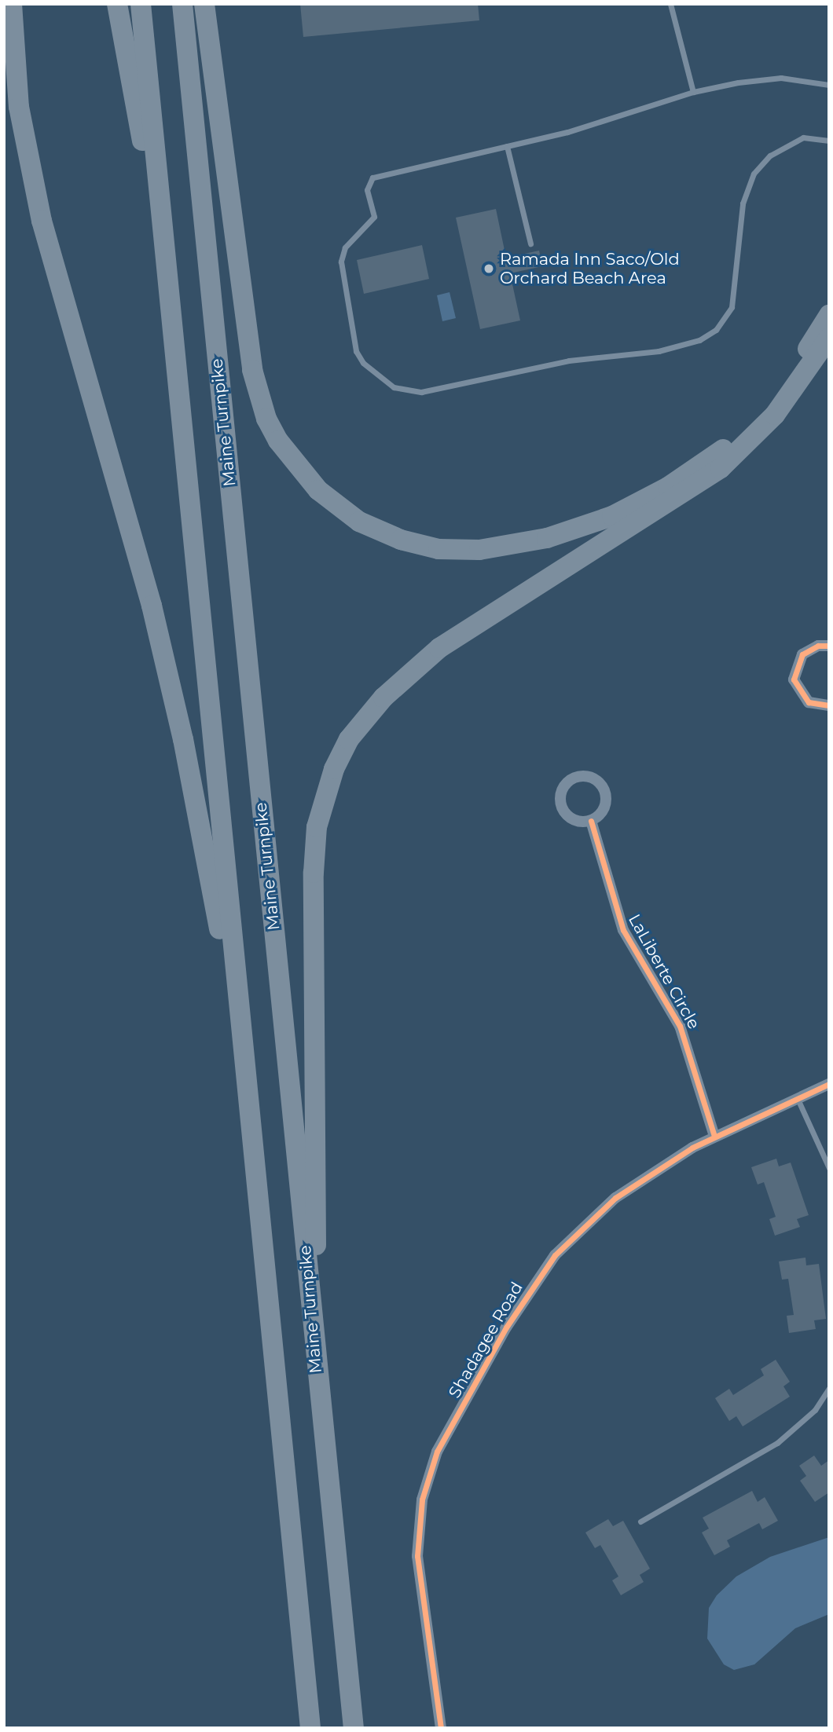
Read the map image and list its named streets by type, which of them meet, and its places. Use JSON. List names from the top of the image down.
{
  "streets": {
    "highway": ["Maine Turnpike"],
    "street": ["LaLiberte Circle", "Shadagee Road"]
  },
  "crossings": [
    ["LaLiberte Circle", "Shadagee Road"]
  ],
  "places": ["Ramada Inn Saco/Old Orchard Beach Area"]
}
